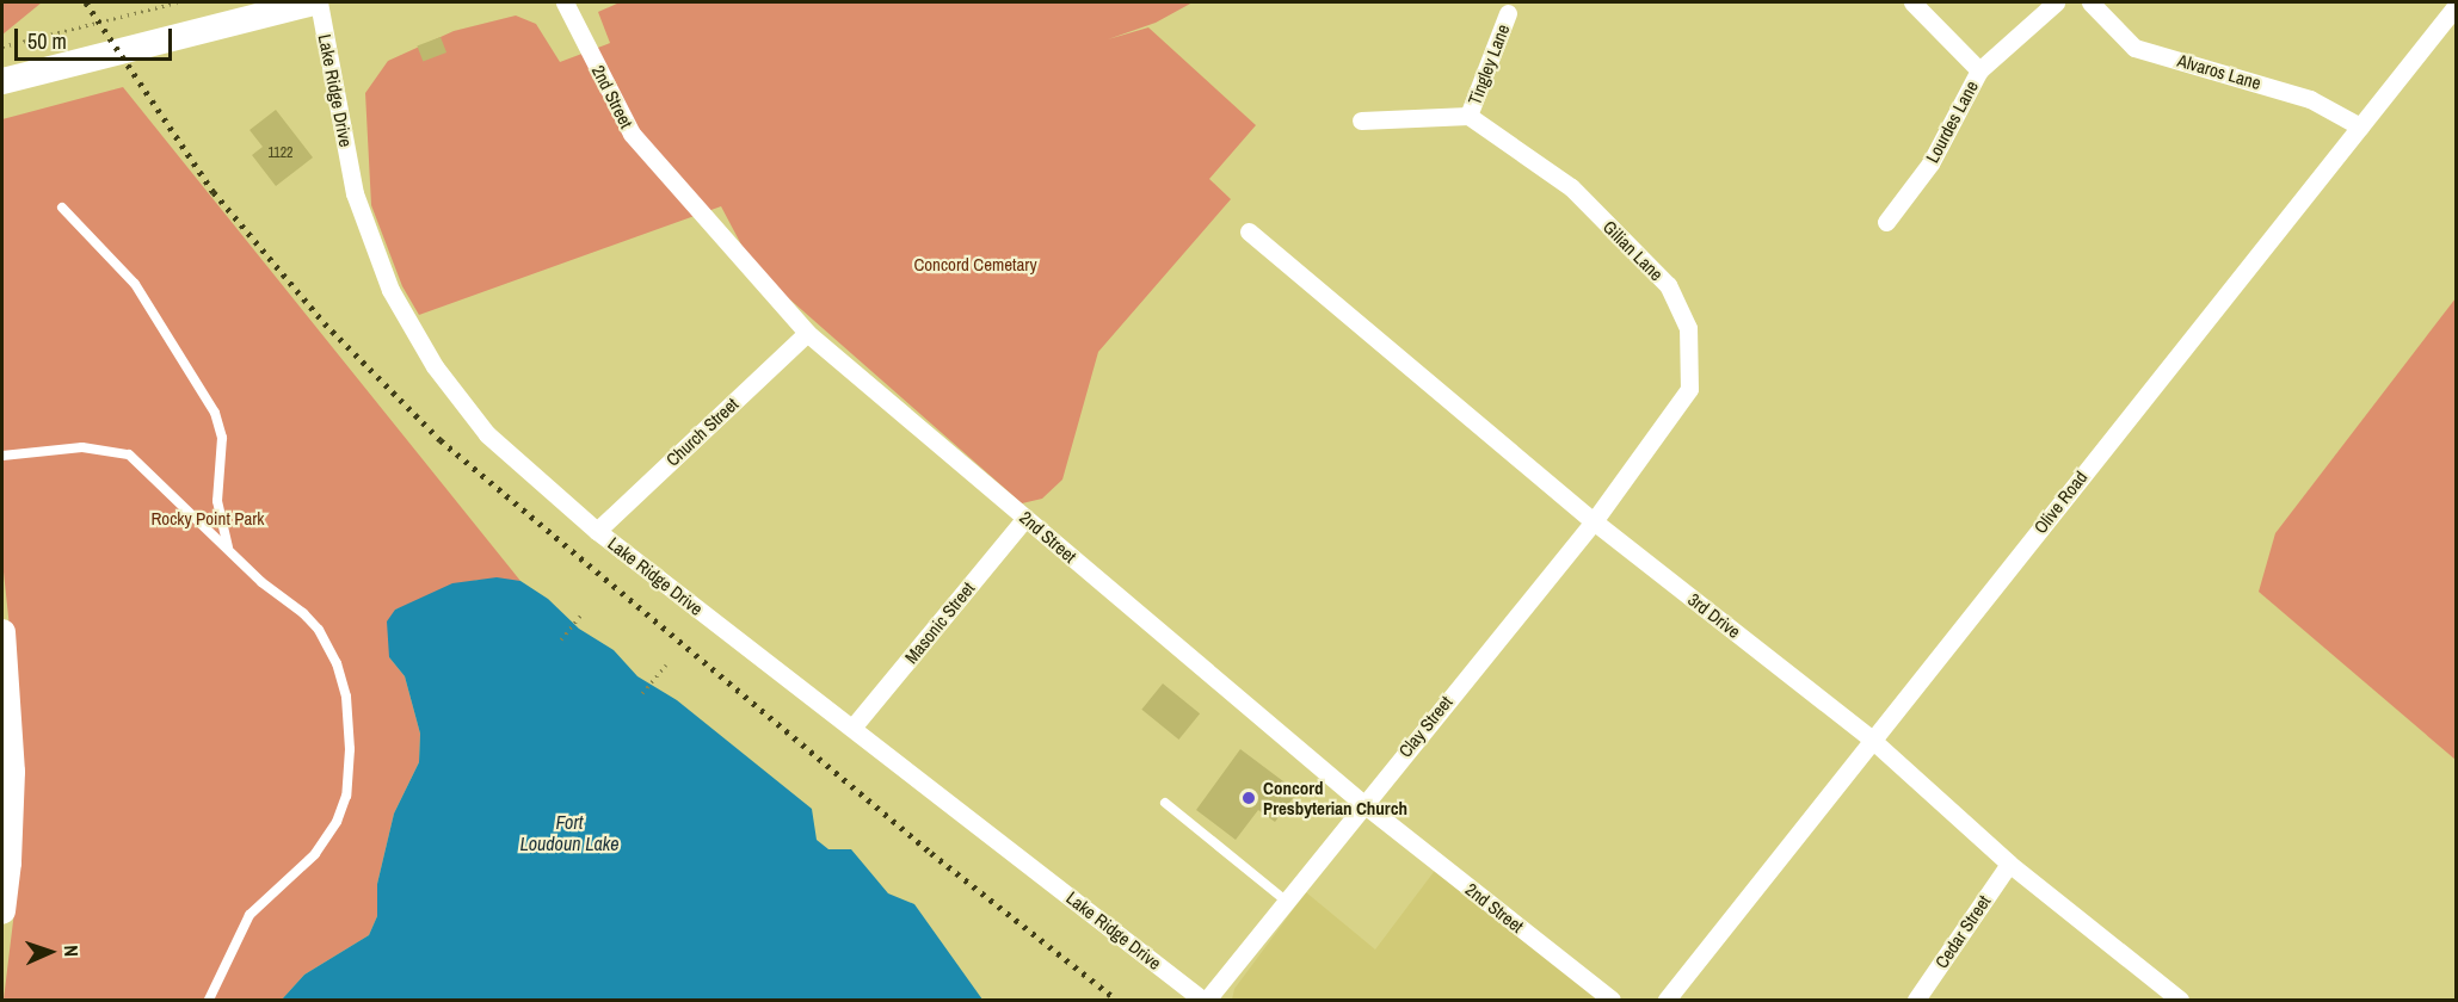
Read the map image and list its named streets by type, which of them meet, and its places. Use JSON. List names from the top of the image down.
{
  "streets": {
    "street": [
      "Tingley Lane",
      "Alvaros Lane",
      "Lake Ridge Drive",
      "2nd Street",
      "Lourdes Lane",
      "Gilian Lane",
      "Church Street",
      "Olive Road",
      "3rd Drive",
      "Masonic Street",
      "Clay Street",
      "Cedar Street"
    ]
  },
  "crossings": [
    ["Tingley Lane", "Gilian Lane"],
    ["Alvaros Lane", "Olive Road"],
    ["Lake Ridge Drive", "Church Street"],
    ["Lake Ridge Drive", "Masonic Street"],
    ["2nd Street", "Church Street"],
    ["2nd Street", "Masonic Street"],
    ["2nd Street", "Clay Street"],
    ["Gilian Lane", "3rd Drive"],
    ["Gilian Lane", "Clay Street"],
    ["Olive Road", "3rd Drive"],
    ["3rd Drive", "Clay Street"],
    ["3rd Drive", "Cedar Street"]
  ],
  "water": ["Fort Loudoun Lake"],
  "parks": ["Concord Cemetary", "Rocky Point Park"],
  "places": ["Concord Presbyterian Church"],
  "house_numbers": ["1122"],
  "scale_bar": "50 m",
  "north": "right"
}
